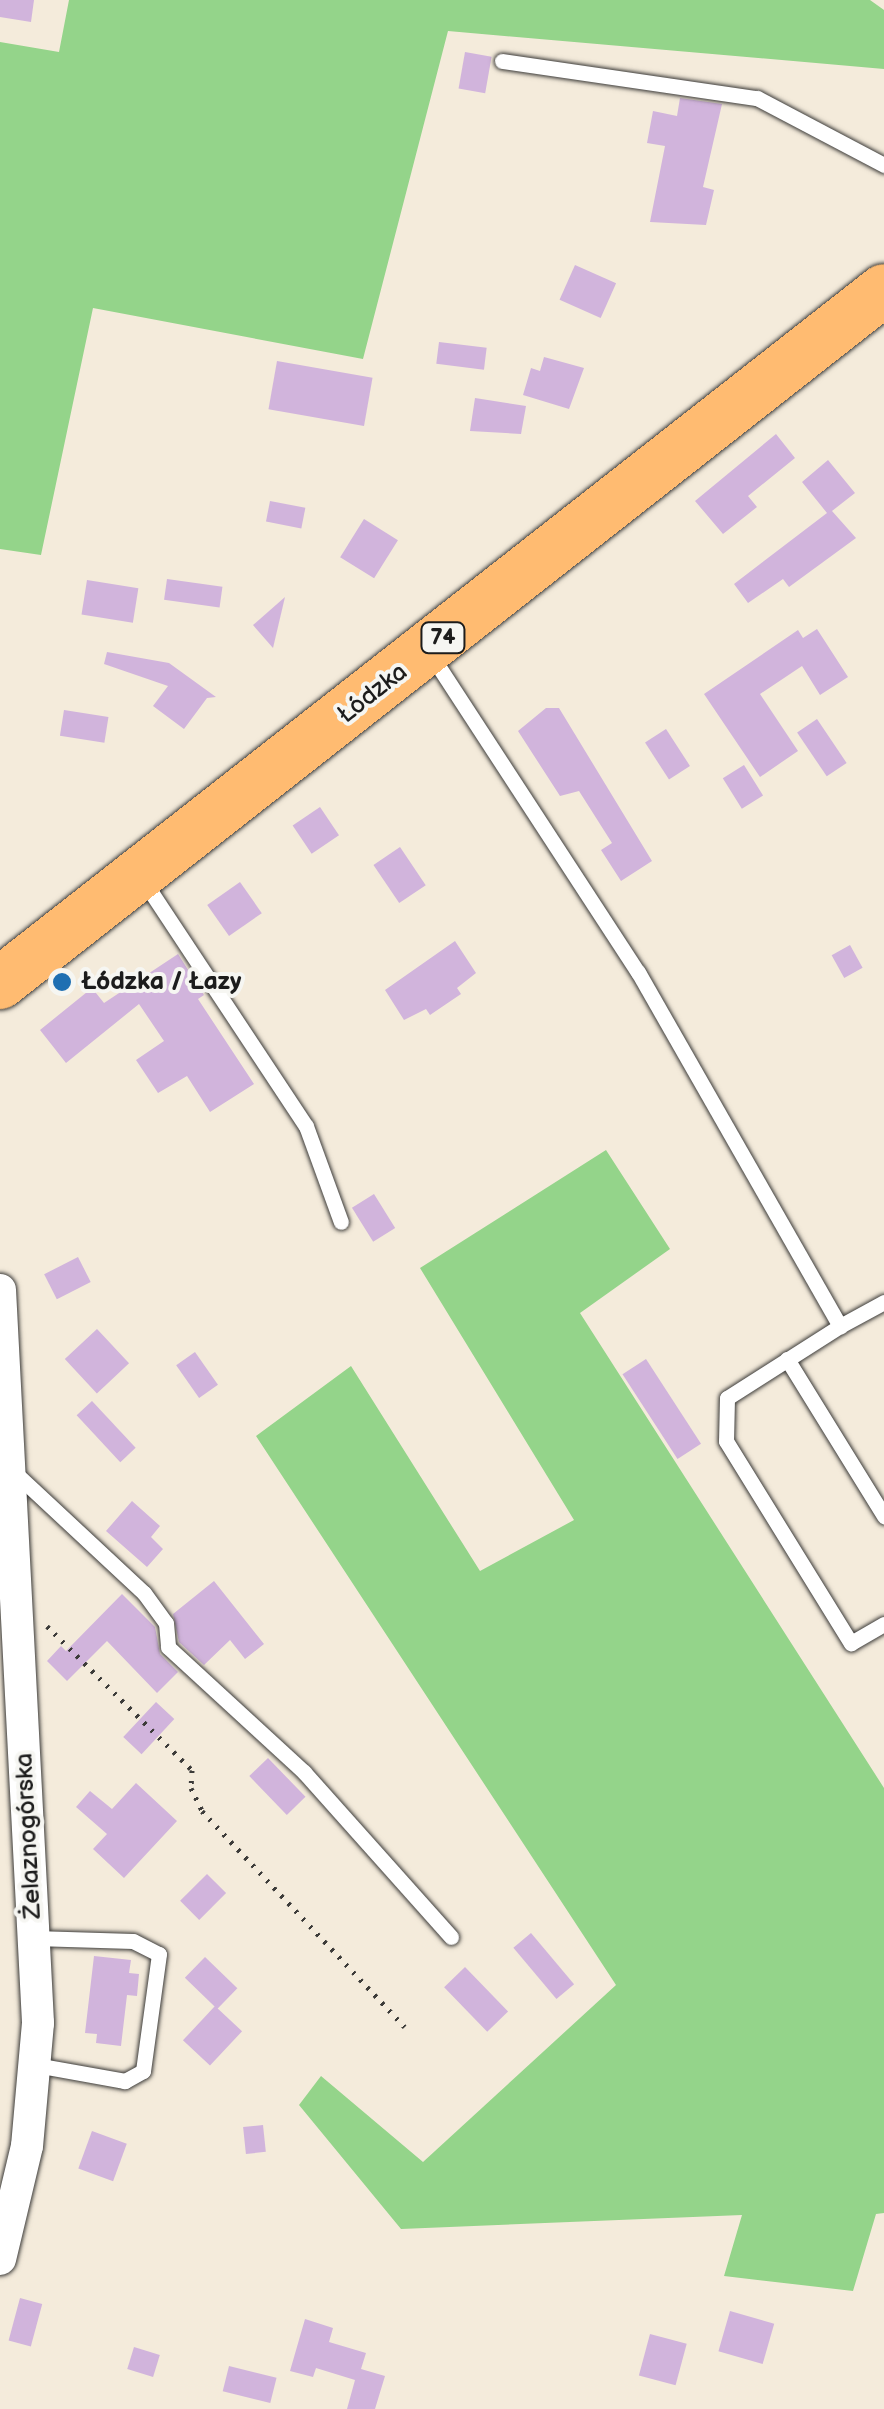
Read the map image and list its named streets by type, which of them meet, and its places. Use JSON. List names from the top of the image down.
{
  "streets": {
    "main road": ["74", "Łódzka"],
    "street": ["Żelaznogórska"]
  },
  "places": ["Łódzka / Łazy"]
}
